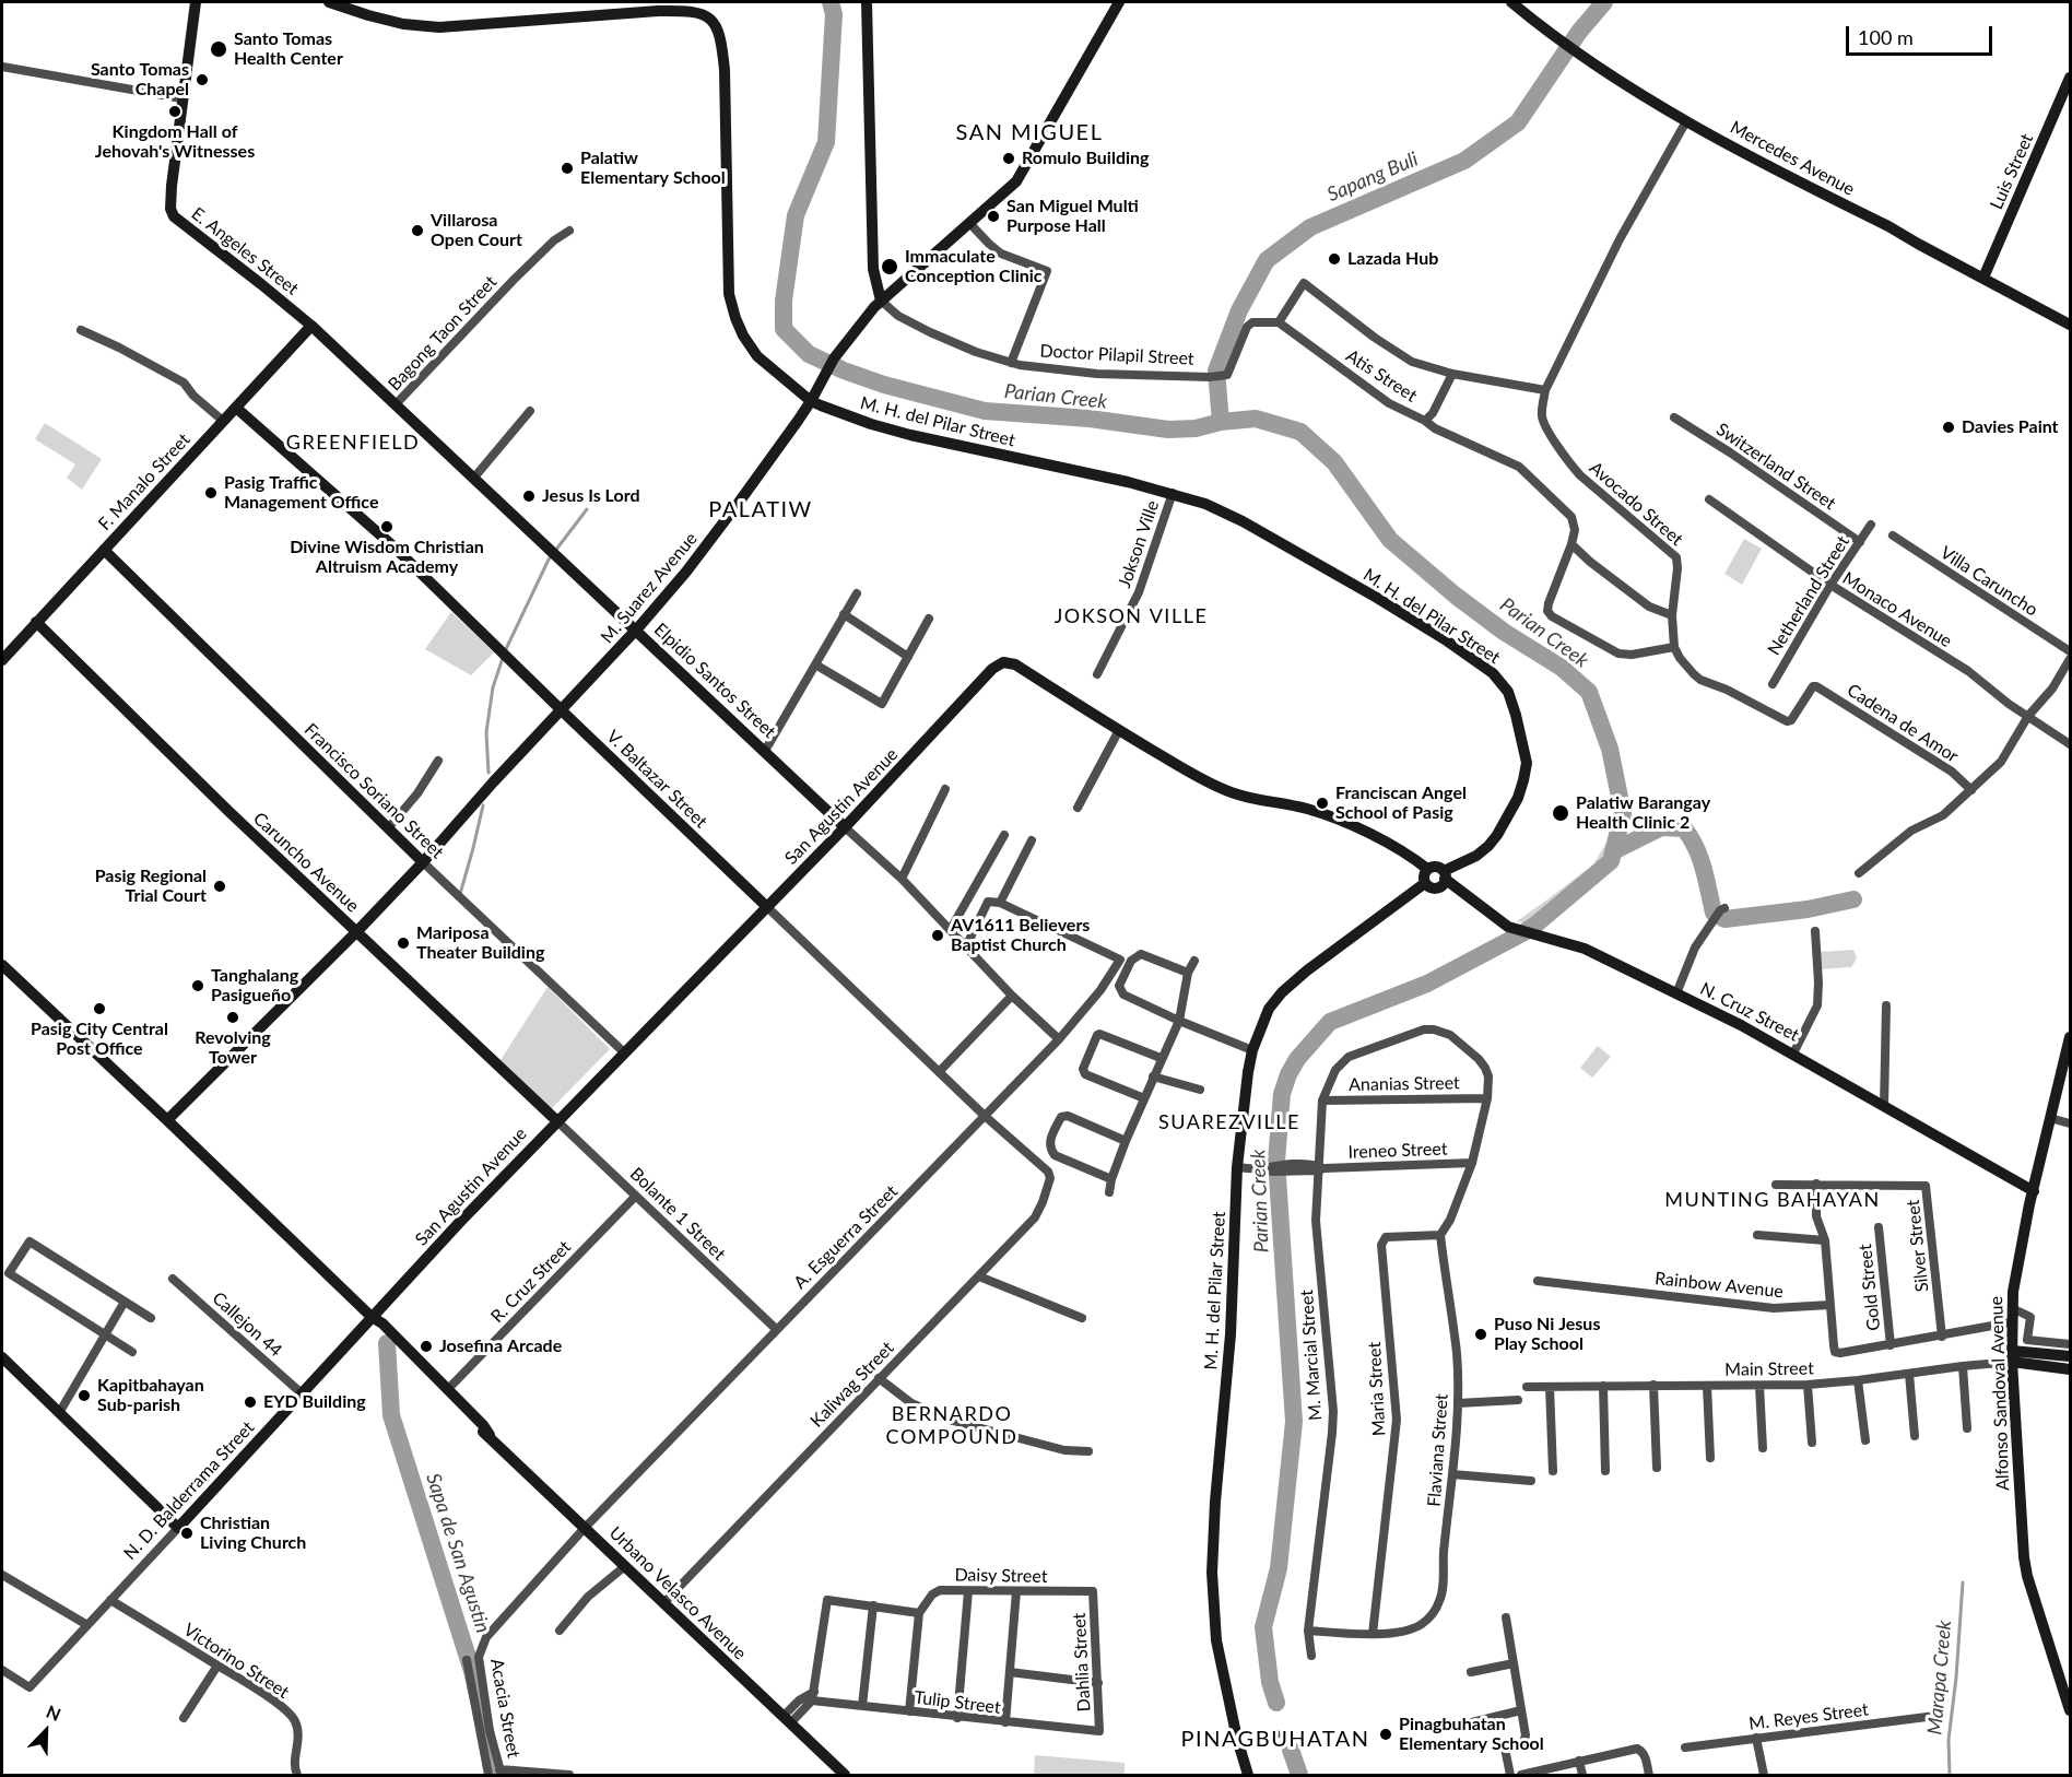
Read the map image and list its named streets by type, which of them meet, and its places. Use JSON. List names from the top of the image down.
{
  "streets": {
    "street": [
      "Mercedes Avenue",
      "Luis Street",
      "E. Angeles Street",
      "Bagong Taon Street",
      "Doctor Pilapil Street",
      "Atis Street",
      "M. H. del Pilar Street",
      "Switzerland Street",
      "F. Manalo Street",
      "Avocado Street",
      "Jokson Ville",
      "Villa Caruncho",
      "M. Suarez Avenue",
      "Netherland Street",
      "Monaco Avenue",
      "Elpidio Santos Street",
      "Cadena de Amor",
      "V. Baltazar Street",
      "Francisco Soriano Street",
      "San Agustin Avenue",
      "Caruncho Avenue",
      "N. Cruz Street",
      "Ananias Street",
      "Ireneo Street",
      "Bolante 1 Street",
      "A. Esguerra Street",
      "Silver Street",
      "R. Cruz Street",
      "Rainbow Avenue",
      "Gold Street",
      "Callejon 44",
      "M. Marcial Street",
      "Main Street",
      "Kaliwag Street",
      "Maria Street",
      "Alfonso Sandoval Avenue",
      "Flaviana Street",
      "N. D. Balderrama Street",
      "Daisy Street",
      "Urbano Velasco Avenue",
      "Victorino Street",
      "Dahlia Street",
      "Tulip Street",
      "Acacia Street",
      "M. Reyes Street"
    ]
  },
  "crossings": [
    ["Mercedes Avenue", "Luis Street"],
    ["Mercedes Avenue", "Avocado Street"],
    ["E. Angeles Street", "F. Manalo Street"],
    ["E. Angeles Street", "Elpidio Santos Street"],
    ["Bagong Taon Street", "Elpidio Santos Street"],
    ["Doctor Pilapil Street", "Atis Street"],
    ["Doctor Pilapil Street", "M. Suarez Avenue"],
    ["M. H. del Pilar Street", "Jokson Ville"],
    ["M. H. del Pilar Street", "M. Suarez Avenue"],
    ["M. H. del Pilar Street", "San Agustin Avenue"],
    ["M. H. del Pilar Street", "N. Cruz Street"],
    ["M. H. del Pilar Street", "Ireneo Street"],
    ["Switzerland Street", "Netherland Street"],
    ["F. Manalo Street", "Elpidio Santos Street"],
    ["F. Manalo Street", "V. Baltazar Street"],
    ["F. Manalo Street", "Francisco Soriano Street"],
    ["F. Manalo Street", "Caruncho Avenue"],
    ["Avocado Street", "Cadena de Amor"],
    ["M. Suarez Avenue", "Elpidio Santos Street"],
    ["M. Suarez Avenue", "V. Baltazar Street"],
    ["M. Suarez Avenue", "Francisco Soriano Street"],
    ["M. Suarez Avenue", "Caruncho Avenue"],
    ["Netherland Street", "Monaco Avenue"],
    ["Elpidio Santos Street", "San Agustin Avenue"],
    ["Elpidio Santos Street", "A. Esguerra Street"],
    ["V. Baltazar Street", "San Agustin Avenue"],
    ["V. Baltazar Street", "A. Esguerra Street"],
    ["V. Baltazar Street", "Kaliwag Street"],
    ["Francisco Soriano Street", "San Agustin Avenue"],
    ["San Agustin Avenue", "Caruncho Avenue"],
    ["San Agustin Avenue", "N. Cruz Street"],
    ["San Agustin Avenue", "Bolante 1 Street"],
    ["San Agustin Avenue", "N. D. Balderrama Street"],
    ["San Agustin Avenue", "Urbano Velasco Avenue"],
    ["Caruncho Avenue", "Bolante 1 Street"],
    ["N. Cruz Street", "Alfonso Sandoval Avenue"],
    ["Ananias Street", "M. Marcial Street"],
    ["Ireneo Street", "M. Marcial Street"],
    ["Bolante 1 Street", "A. Esguerra Street"],
    ["Bolante 1 Street", "R. Cruz Street"],
    ["A. Esguerra Street", "Urbano Velasco Avenue"],
    ["A. Esguerra Street", "Acacia Street"],
    ["R. Cruz Street", "Urbano Velasco Avenue"],
    ["Callejon 44", "N. D. Balderrama Street"],
    ["M. Marcial Street", "Flaviana Street"],
    ["Main Street", "Alfonso Sandoval Avenue"],
    ["Kaliwag Street", "Urbano Velasco Avenue"],
    ["Maria Street", "Flaviana Street"],
    ["N. D. Balderrama Street", "Urbano Velasco Avenue"],
    ["N. D. Balderrama Street", "Victorino Street"],
    ["Daisy Street", "Dahlia Street"],
    ["Urbano Velasco Avenue", "Acacia Street"],
    ["Dahlia Street", "Tulip Street"]
  ],
  "districts": [
    "SAN MIGUEL",
    "GREENFIELD",
    "PALATIW",
    "JOKSON VILLE",
    "SUAREZVILLE",
    "MUNTING BAHAYAN",
    "BERNARDO COMPOUND",
    "PINAGBUHATAN"
  ],
  "water": [
    "Sapang Buli",
    "Parian Creek",
    "Sapa de San Agustin",
    "Marapa Creek"
  ],
  "places": [
    "Santo Tomas Health Center",
    "Santo Tomas Chapel",
    "Kingdom Hall of Jehovah's Witnesses",
    "Romulo Building",
    "Palatiw Elementary School",
    "San Miguel Multi Purpose Hall",
    "Villarosa Open Court",
    "Lazada Hub",
    "Immaculate Conception Clinic",
    "Davies Paint",
    "Pasig Traffic Management Office",
    "Jesus Is Lord",
    "Divine Wisdom Christian Altruism Academy",
    "Franciscan Angel School of Pasig",
    "Palatiw Barangay Health Clinic 2",
    "Pasig Regional Trial Court",
    "AV1611 Believers Baptist Church",
    "Mariposa Theater Building",
    "Tanghalang Pasigueño",
    "Pasig City Central Post Office",
    "Revolving Tower",
    "Puso Ni Jesus Play School",
    "Josefina Arcade",
    "Kapitbahayan Sub-parish",
    "EYD Building",
    "Christian Living Church",
    "Pinagbuhatan Elementary School"
  ],
  "scale_bar": "100 m",
  "north": "top right"
}
